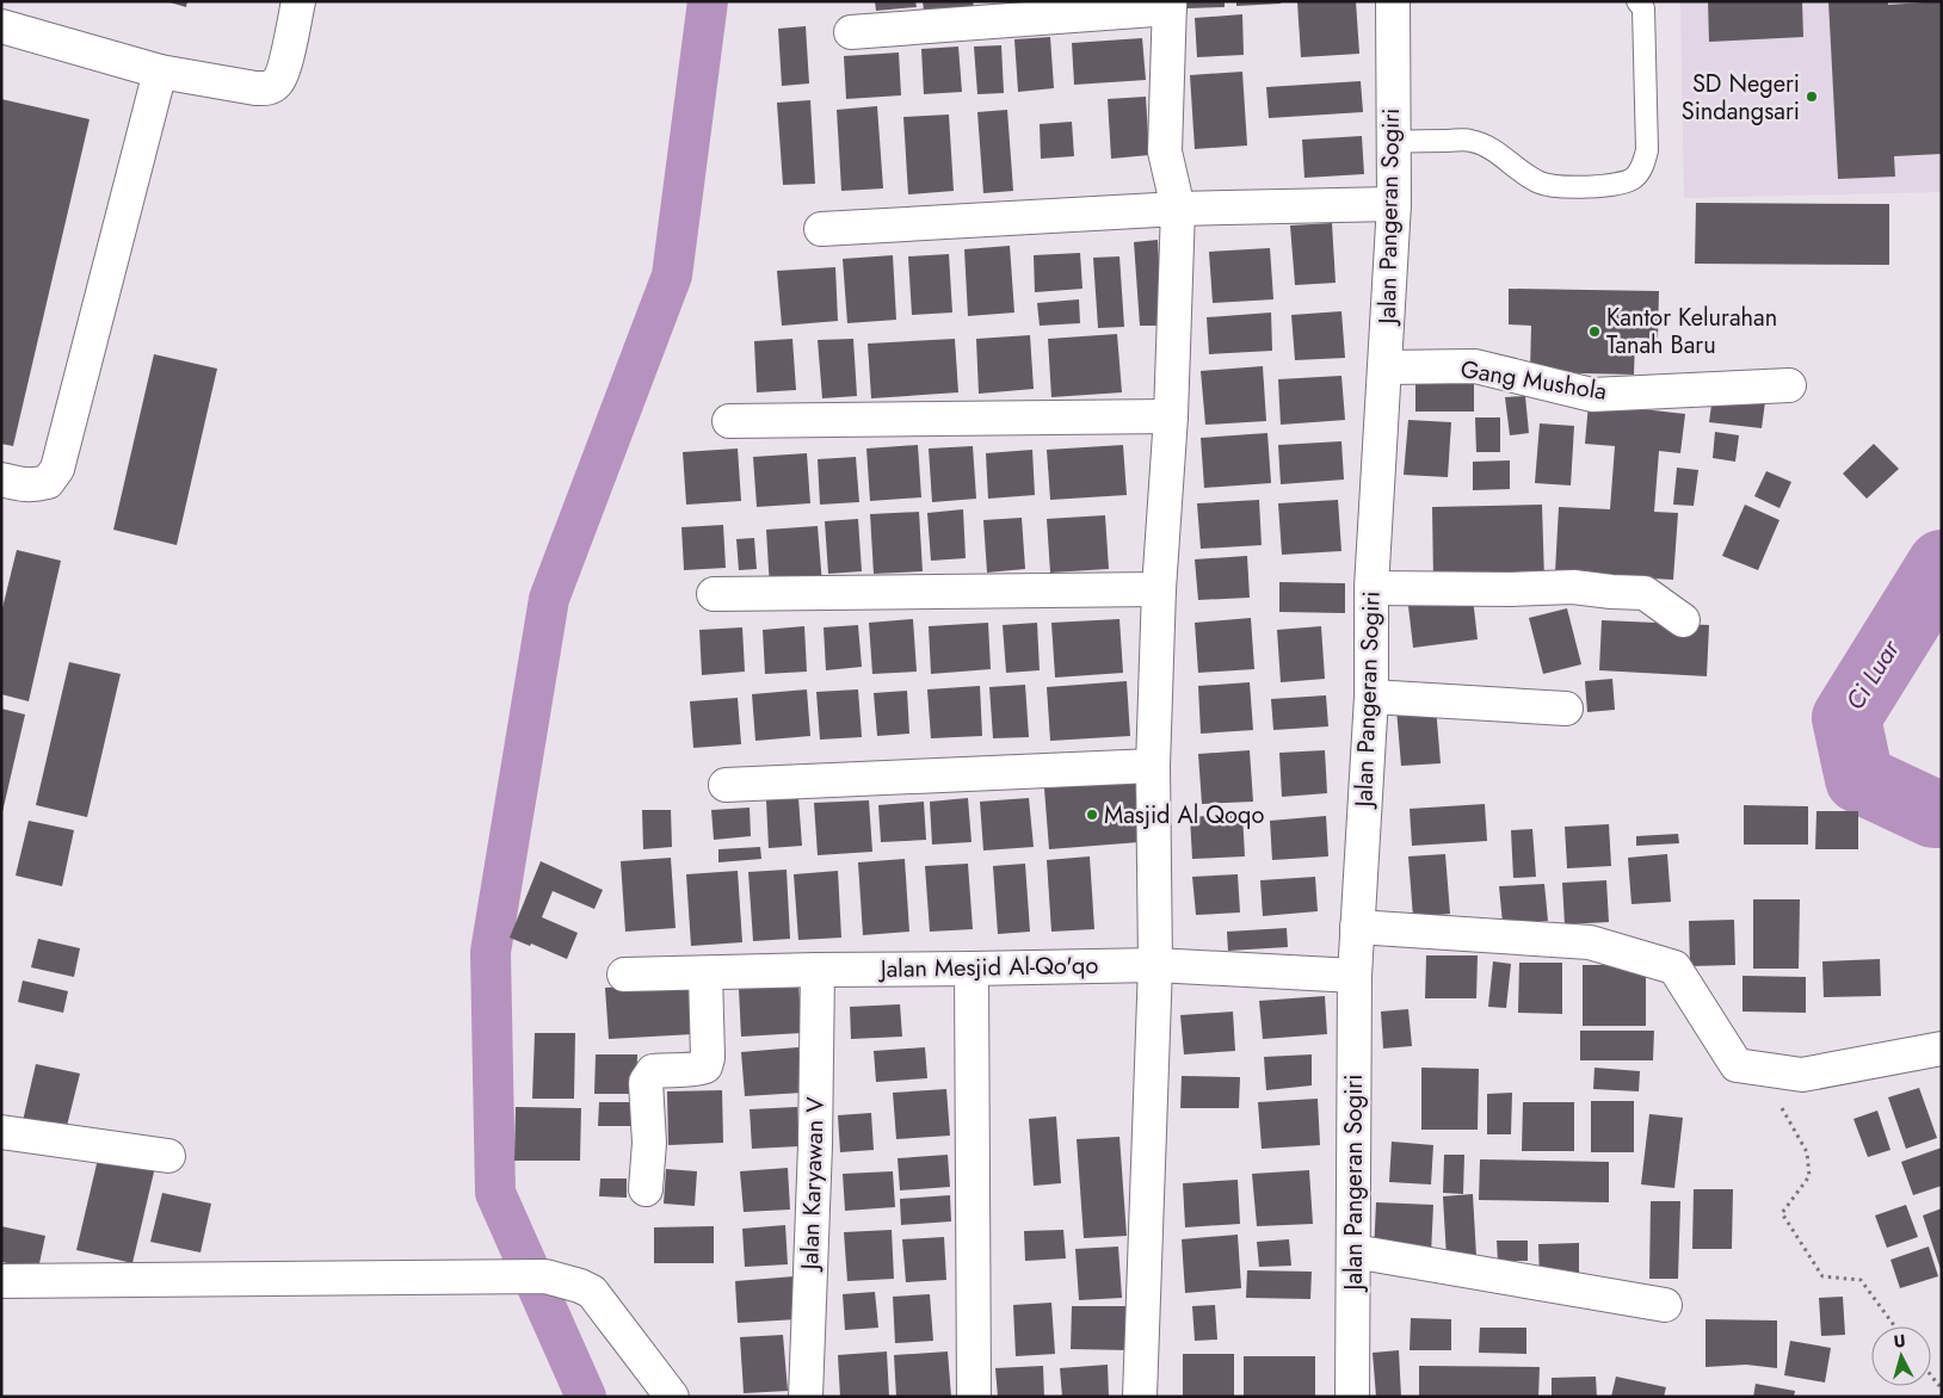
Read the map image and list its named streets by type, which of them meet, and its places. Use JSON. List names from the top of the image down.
{
  "streets": {
    "street": [
      "Jalan Pangeran Sogiri",
      "Gang Mushola",
      "Jalan Mesjid Al-Qo'qo",
      "Jalan Karyawan V"
    ]
  },
  "crossings": [
    ["Jalan Pangeran Sogiri", "Gang Mushola"],
    ["Jalan Pangeran Sogiri", "Jalan Mesjid Al-Qo'qo"],
    ["Jalan Mesjid Al-Qo'qo", "Jalan Karyawan V"]
  ],
  "water": ["Ci Luar"],
  "places": ["SD Negeri Sindangsari", "Kantor Kelurahan Tanah Baru", "Masjid Al Qoqo"],
  "north": "top"
}
